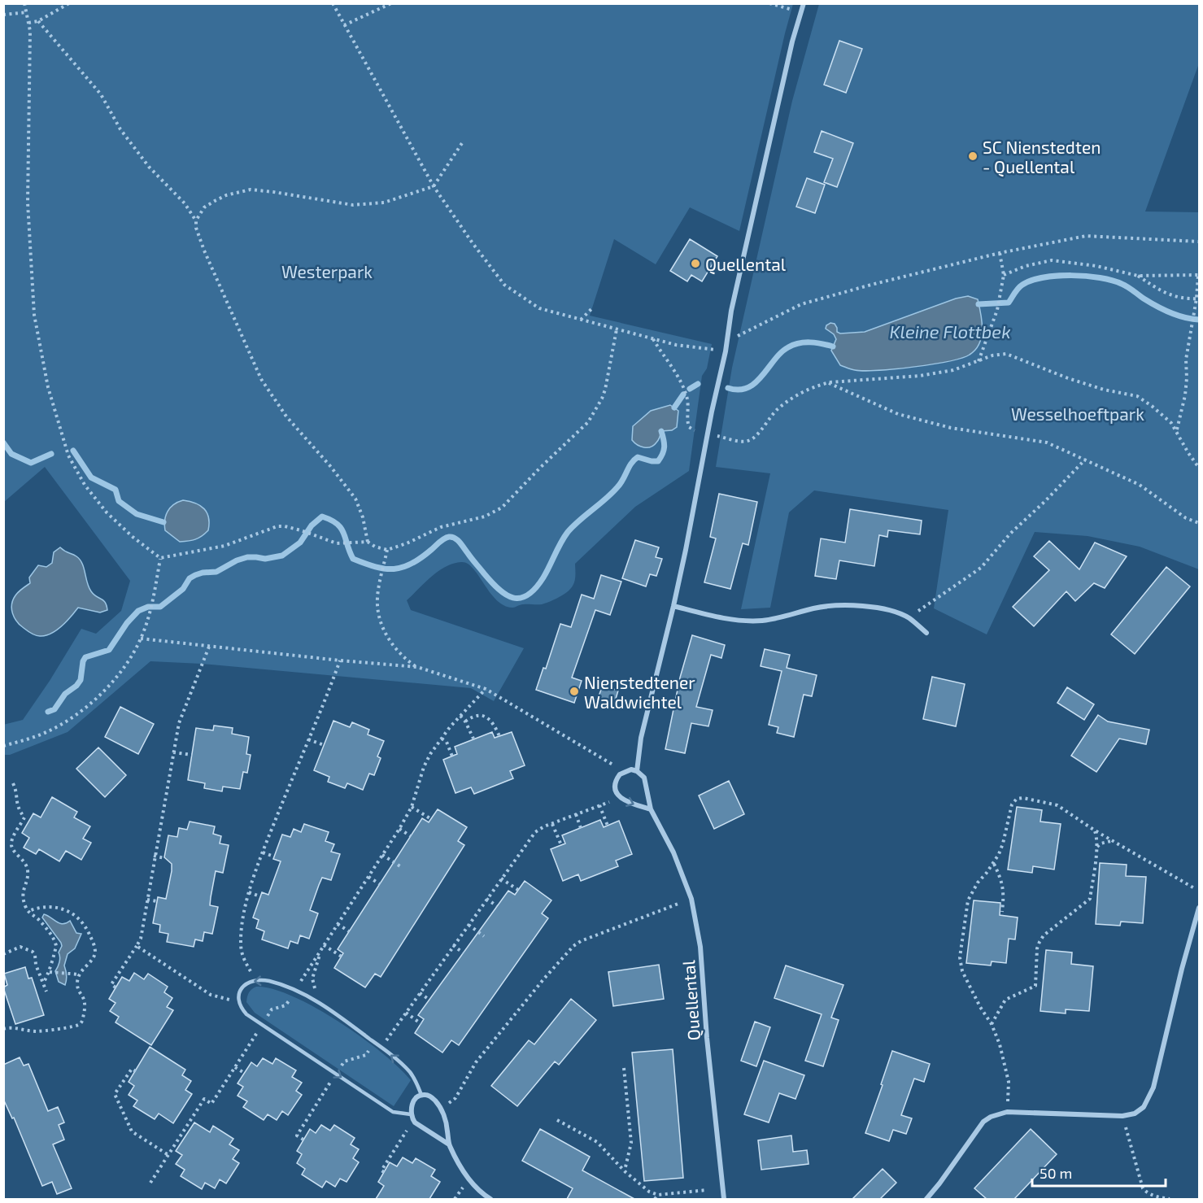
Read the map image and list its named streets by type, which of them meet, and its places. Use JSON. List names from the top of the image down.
{
  "streets": {
    "street": ["Quellental"]
  },
  "water": ["Kleine Flottbek"],
  "parks": ["Westerpark", "Wesselhoeftpark"],
  "places": ["SC Nienstedten - Quellental", "Quellental", "Nienstedtener Waldwichtel"],
  "scale_bar": "50 m"
}
